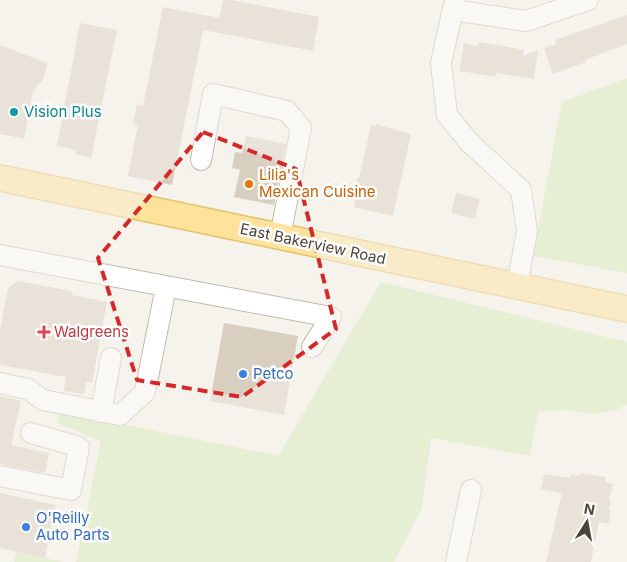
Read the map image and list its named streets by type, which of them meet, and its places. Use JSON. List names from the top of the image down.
{
  "streets": {
    "main road": ["East Bakerview Road"]
  },
  "places": {
    "other": [
      "Vision Plus",
      "Lilia's Mexican Cuisine",
      "Petco",
      "O'Reilly Auto Parts"
    ],
    "health": ["Walgreens"]
  },
  "north": "top"
}
